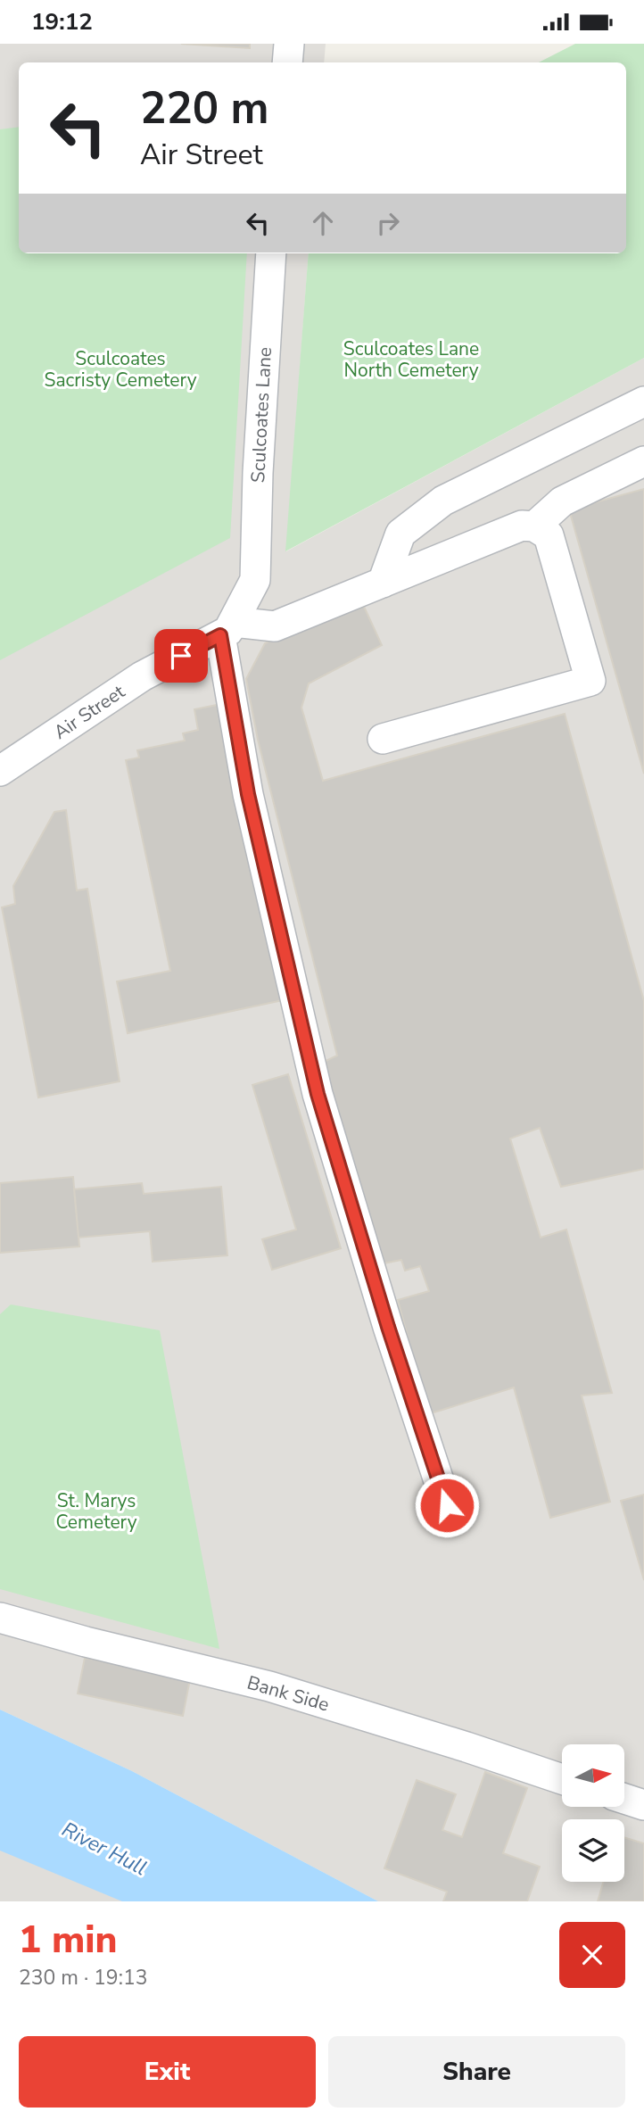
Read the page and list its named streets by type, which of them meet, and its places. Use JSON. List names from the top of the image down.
{
  "streets": {
    "street": ["Sculcoates Lane", "Air Street", "Bank Side"]
  },
  "crossings": [
    ["Sculcoates Lane", "Air Street"]
  ],
  "water": ["River Hull"],
  "parks": ["Sculcoates Lane North Cemetery", "Sculcoates Sacristy Cemetery", "St. Marys Cemetery"],
  "north": "right",
  "page": {
    "status": "19:12",
    "turn": ["220 m", "Air Street"],
    "heading": ["1 min", "230 m · 19:13"],
    "buttons": ["Exit", "Share"]
  }
}
